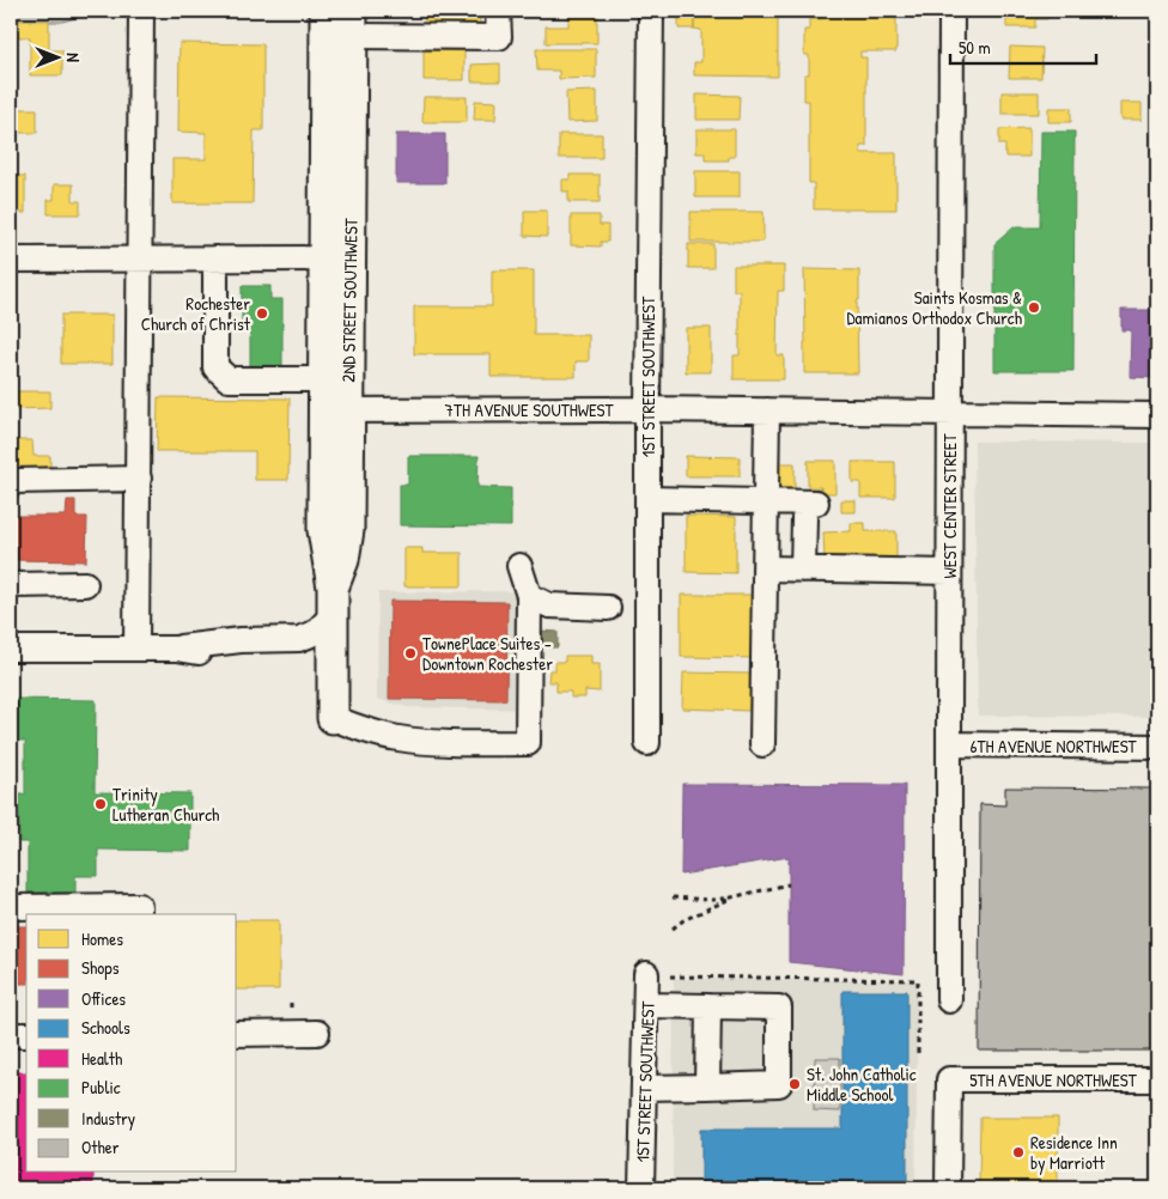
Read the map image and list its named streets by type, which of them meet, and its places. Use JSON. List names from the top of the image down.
{
  "streets": {
    "main road": ["2ND STREET SOUTHWEST"],
    "street": [
      "1ST STREET SOUTHWEST",
      "7TH AVENUE SOUTHWEST",
      "WEST CENTER STREET",
      "6TH AVENUE NORTHWEST",
      "5TH AVENUE NORTHWEST"
    ]
  },
  "crossings": [
    ["2ND STREET SOUTHWEST", "7TH AVENUE SOUTHWEST"],
    ["1ST STREET SOUTHWEST", "7TH AVENUE SOUTHWEST"],
    ["7TH AVENUE SOUTHWEST", "WEST CENTER STREET"],
    ["WEST CENTER STREET", "6TH AVENUE NORTHWEST"]
  ],
  "places": [
    "Saints Kosmas & Damianos Orthodox Church",
    "Rochester Church of Christ",
    "TownePlace Suites - Downtown Rochester",
    "Trinity Lutheran Church",
    "St. John Catholic Middle School",
    "Residence Inn by Marriott"
  ],
  "legend": [
    "Homes",
    "Shops",
    "Offices",
    "Schools",
    "Health",
    "Public",
    "Industry",
    "Other"
  ],
  "scale_bar": "50 m",
  "north": "right"
}
